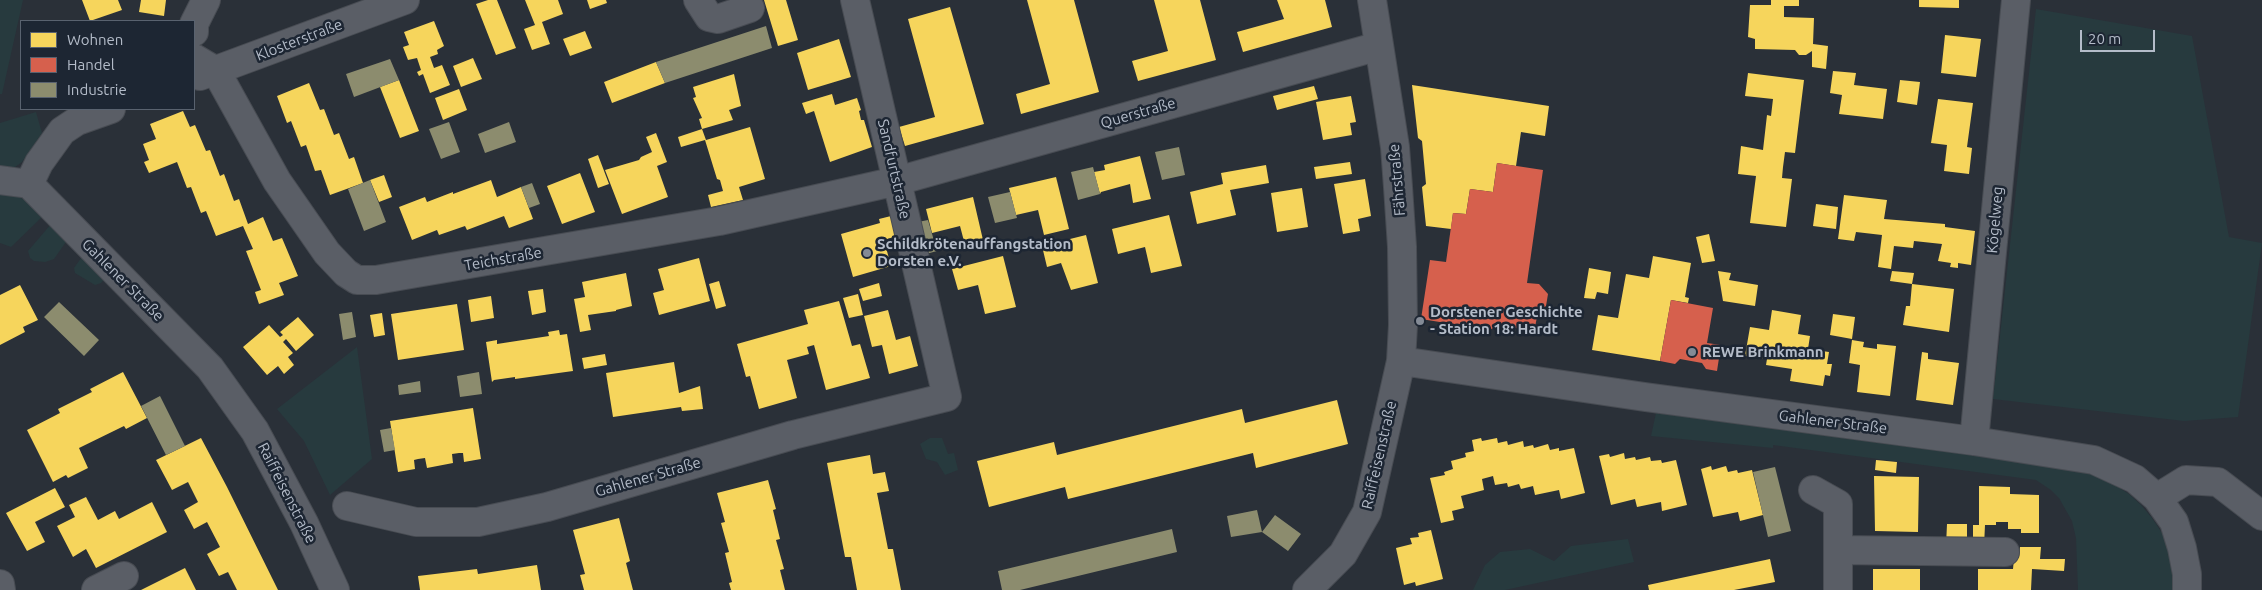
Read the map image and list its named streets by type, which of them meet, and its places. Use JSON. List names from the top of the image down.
{
  "streets": {
    "street": [
      "Klosterstraße",
      "Querstraße",
      "Sandfurtstraße",
      "Fährstraße",
      "Kögelweg",
      "Teichstraße",
      "Gahlener Straße",
      "Raiffeisenstraße"
    ]
  },
  "crossings": [
    ["Klosterstraße", "Teichstraße"],
    ["Querstraße", "Sandfurtstraße"],
    ["Querstraße", "Fährstraße"],
    ["Querstraße", "Teichstraße"],
    ["Sandfurtstraße", "Teichstraße"],
    ["Sandfurtstraße", "Gahlener Straße"],
    ["Fährstraße", "Gahlener Straße"],
    ["Fährstraße", "Raiffeisenstraße"],
    ["Kögelweg", "Gahlener Straße"],
    ["Gahlener Straße", "Raiffeisenstraße"]
  ],
  "places": ["Schildkrötenauffangstation Dorsten e.V.", "Dorstener Geschichte - Station 18: Hardt", "REWE Brinkmann"],
  "legend": ["Wohnen", "Handel", "Industrie"],
  "scale_bar": "20 m"
}
